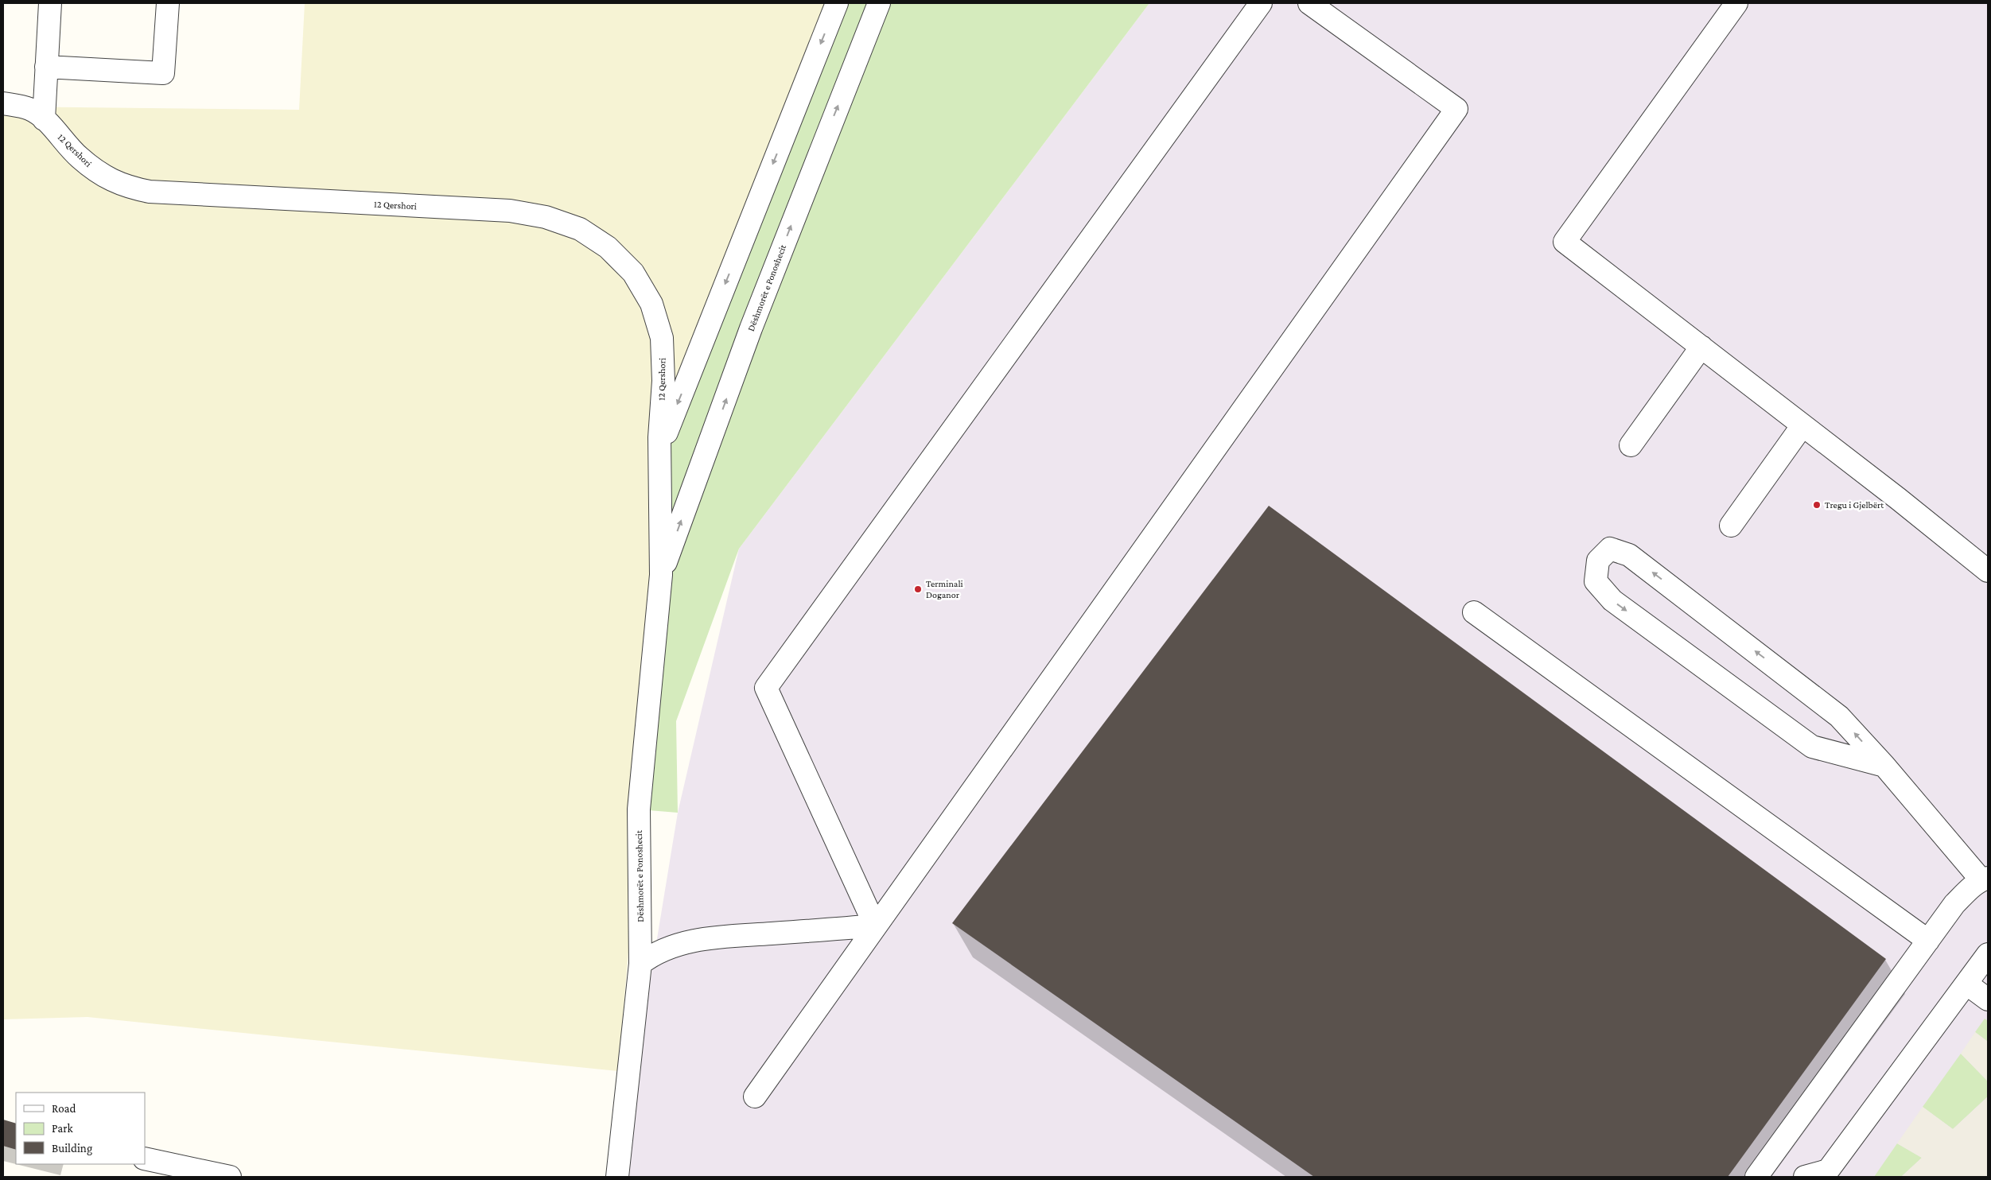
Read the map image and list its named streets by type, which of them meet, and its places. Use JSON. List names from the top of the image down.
{
  "streets": {
    "street": ["12 Qershori", "Dëshmorët e Ponoshecit"]
  },
  "crossings": [
    ["12 Qershori", "Dëshmorët e Ponoshecit"]
  ],
  "places": ["Tregu i Gjelbërt", "Terminali Doganor"],
  "legend": ["Road", "Park", "Building"]
}
